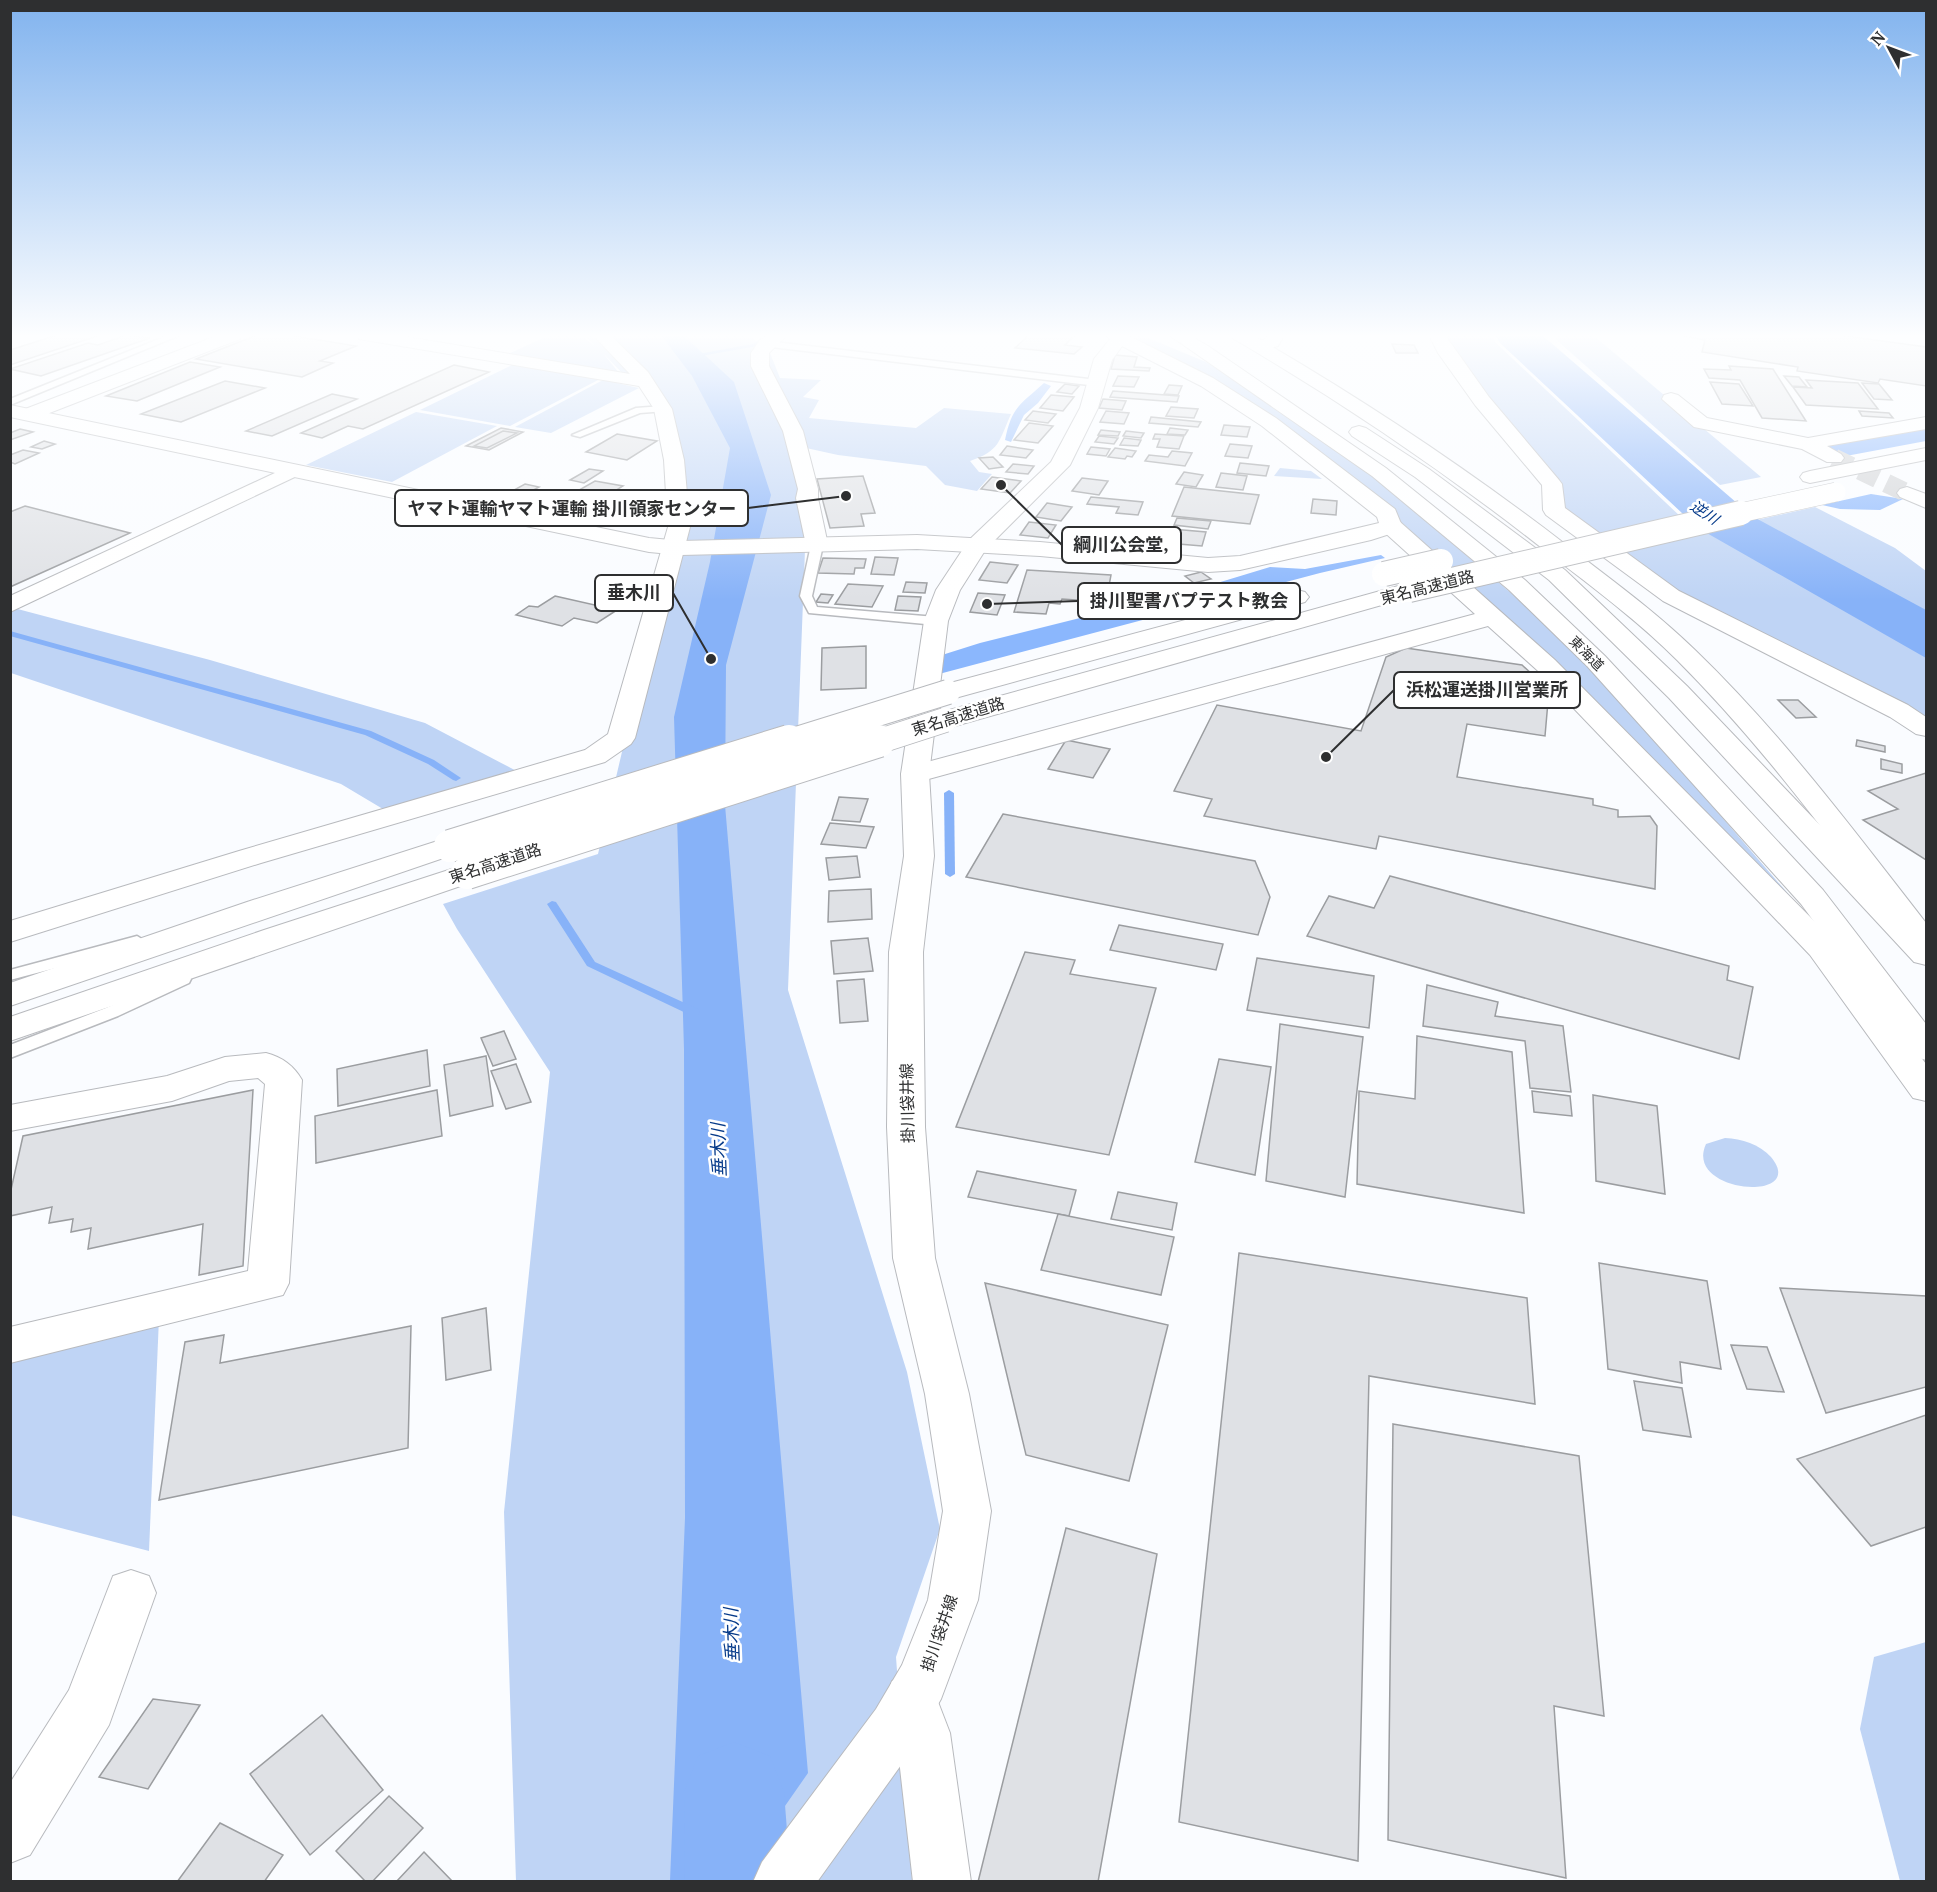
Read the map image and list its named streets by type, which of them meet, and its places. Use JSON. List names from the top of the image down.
{
  "streets": {
    "main road": ["東名高速道路", "東海道", "掛川袋井線"]
  },
  "water": ["逆川", "垂木川"],
  "places": [
    "綱川公会堂,",
    "ヤマト運輸ヤマト運輸 掛川領家センター",
    "掛川聖書バプテスト教会",
    "垂木川",
    "浜松運送掛川営業所"
  ],
  "north": "top left"
}
